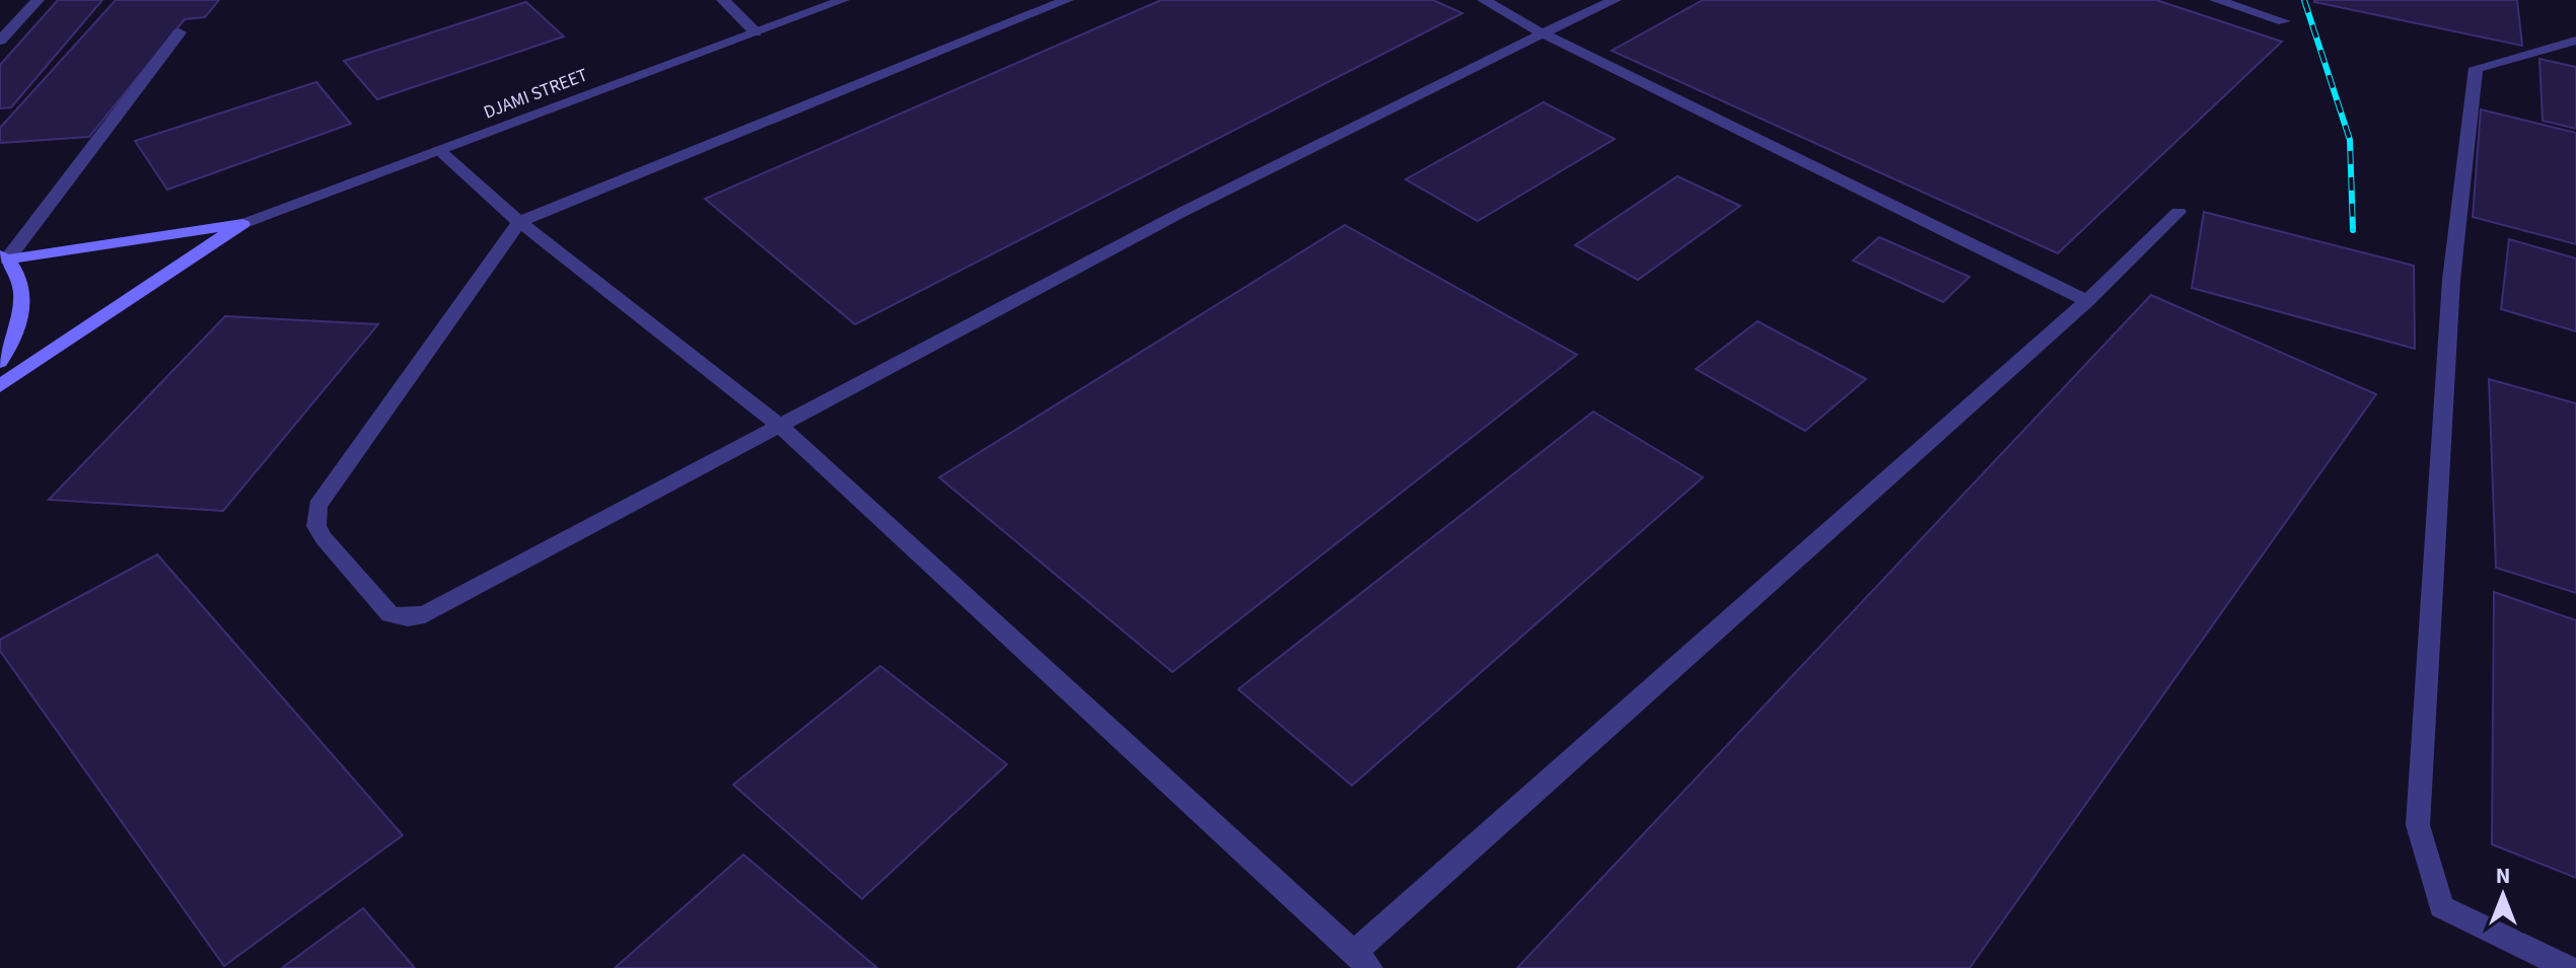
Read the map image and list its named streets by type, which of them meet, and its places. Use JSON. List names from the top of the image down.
{
  "streets": {
    "street": ["DJAMI STREET"]
  },
  "north": "top"
}
